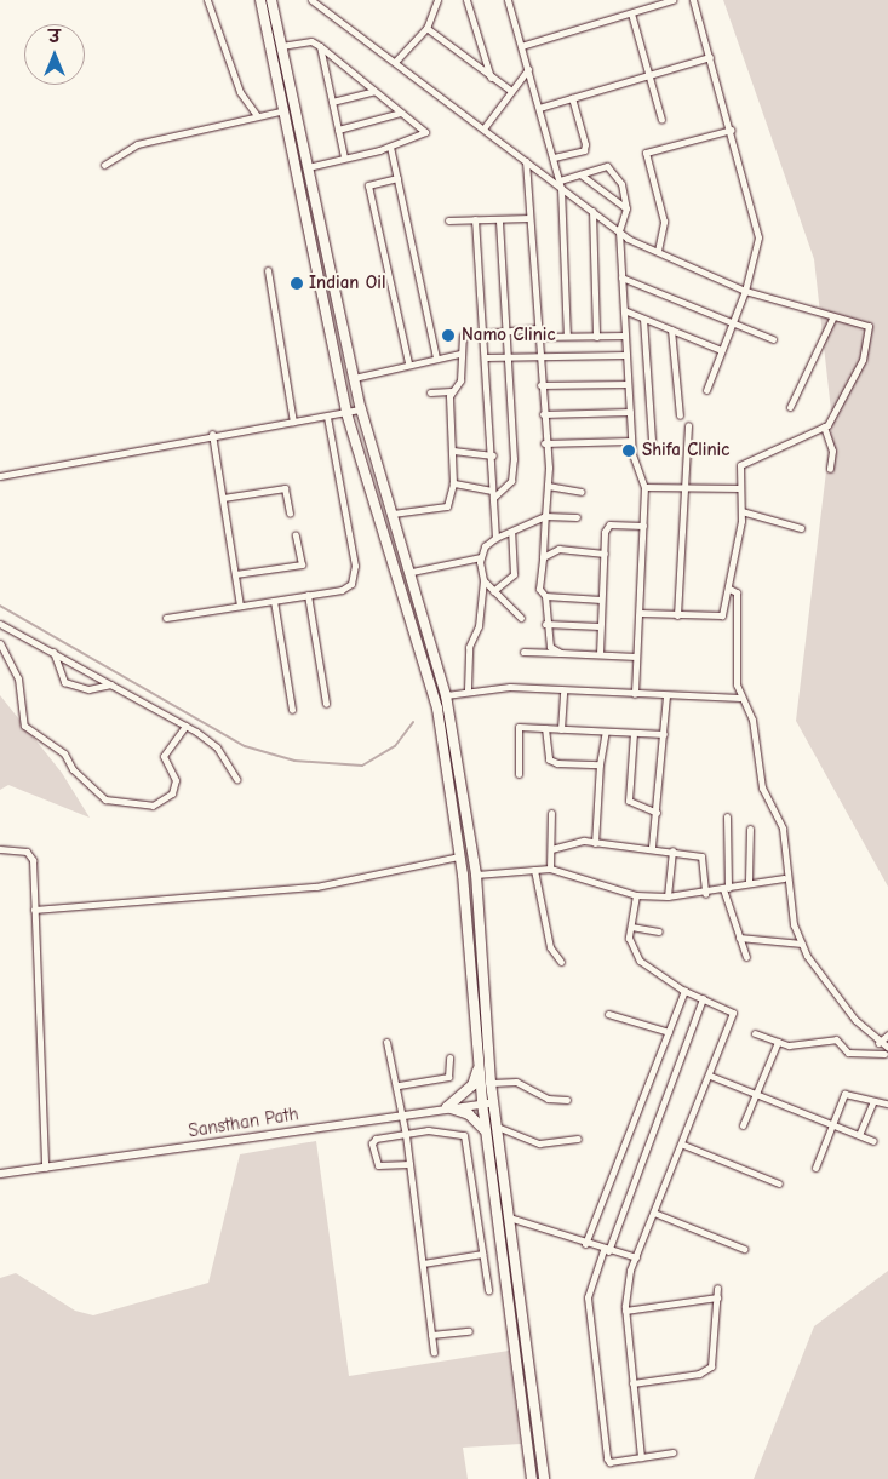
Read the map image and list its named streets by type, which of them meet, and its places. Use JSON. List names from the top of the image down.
{
  "streets": {
    "street": ["Sansthan Path"]
  },
  "places": ["Indian Oil", "Namo Clinic", "Shifa Clinic"],
  "north": "top"
}
